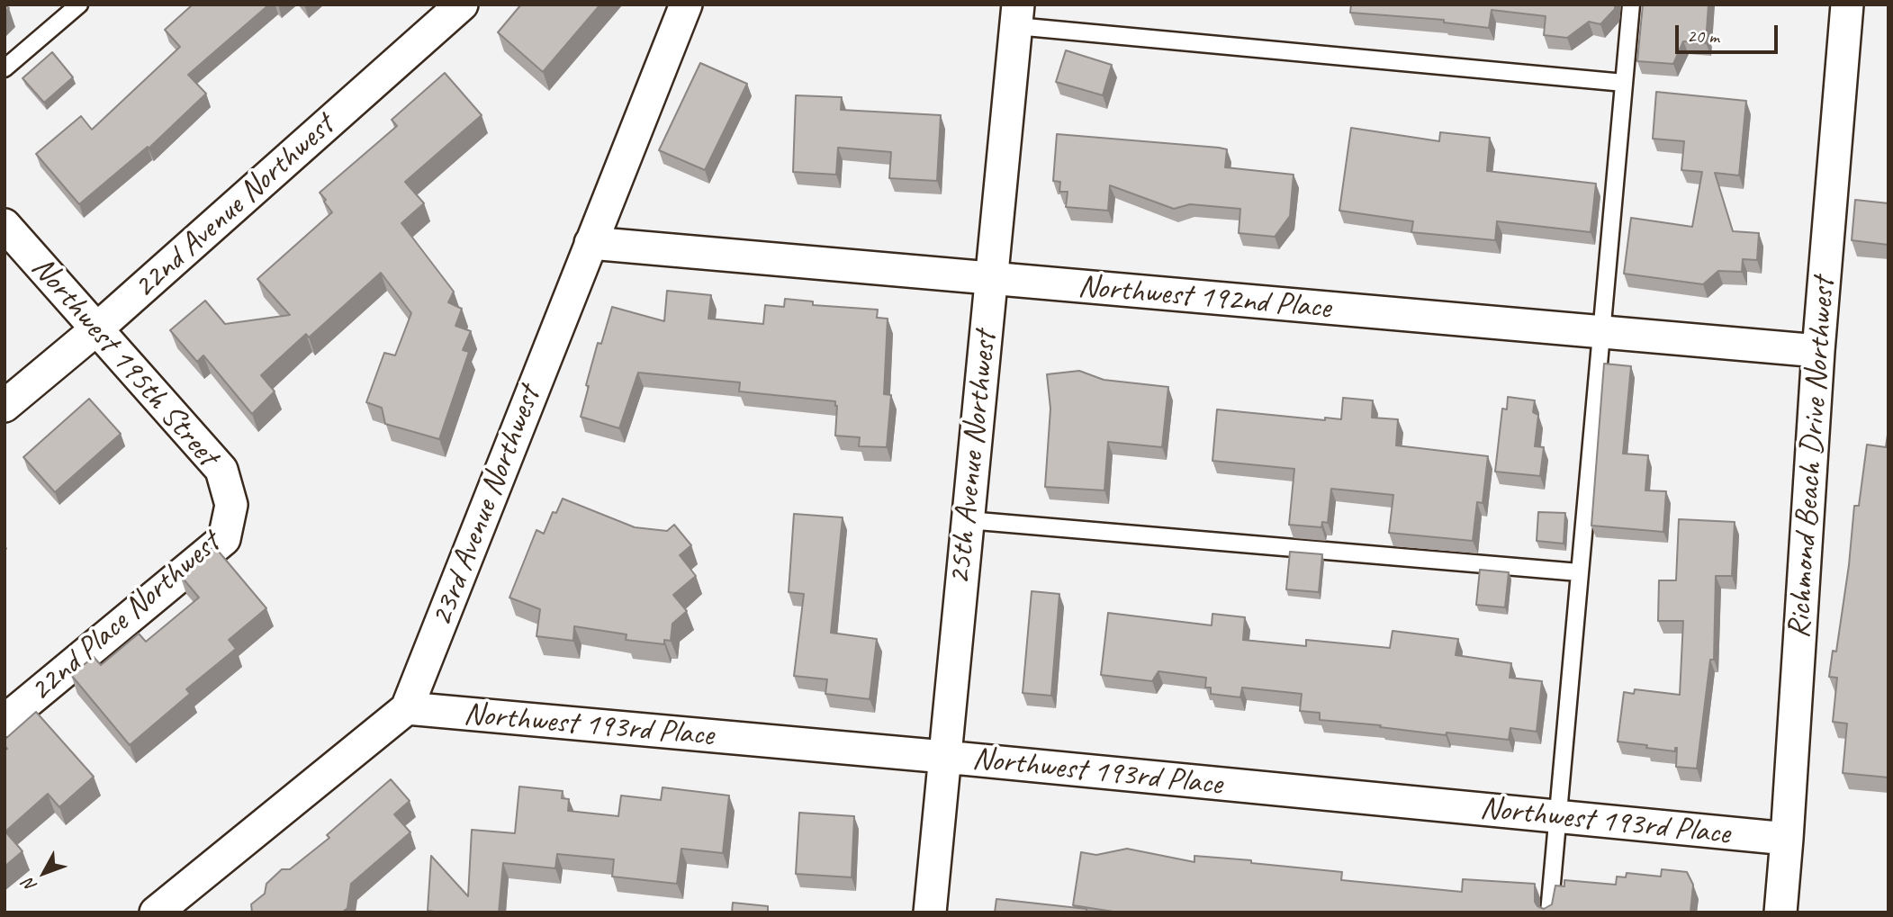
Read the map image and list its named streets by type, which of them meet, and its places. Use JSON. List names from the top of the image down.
{
  "streets": {
    "street": [
      "22nd Avenue Northwest",
      "Northwest 192nd Place",
      "Northwest 195th Street",
      "25th Avenue Northwest",
      "Richmond Beach Drive Northwest",
      "23rd Avenue Northwest",
      "22nd Place Northwest",
      "Northwest 193rd Place"
    ]
  },
  "crossings": [
    ["22nd Avenue Northwest", "Northwest 195th Street"],
    ["Northwest 192nd Place", "25th Avenue Northwest"],
    ["Northwest 192nd Place", "Richmond Beach Drive Northwest"],
    ["Northwest 192nd Place", "23rd Avenue Northwest"],
    ["Northwest 195th Street", "22nd Place Northwest"],
    ["25th Avenue Northwest", "Northwest 193rd Place"],
    ["Richmond Beach Drive Northwest", "Northwest 193rd Place"],
    ["23rd Avenue Northwest", "Northwest 193rd Place"]
  ],
  "scale_bar": "20 m",
  "north": "bottom left"
}
